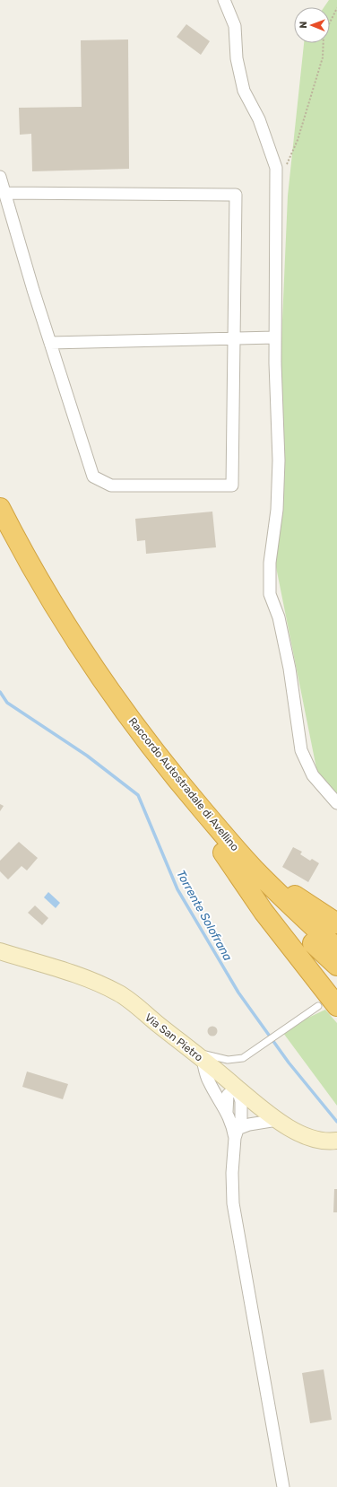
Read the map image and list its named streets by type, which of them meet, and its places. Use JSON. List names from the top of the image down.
{
  "streets": {
    "highway": ["Raccordo Autostradale di Avellino"],
    "street": ["Via San Pietro"]
  },
  "water": ["Torrente Solofrana"],
  "north": "left"
}
